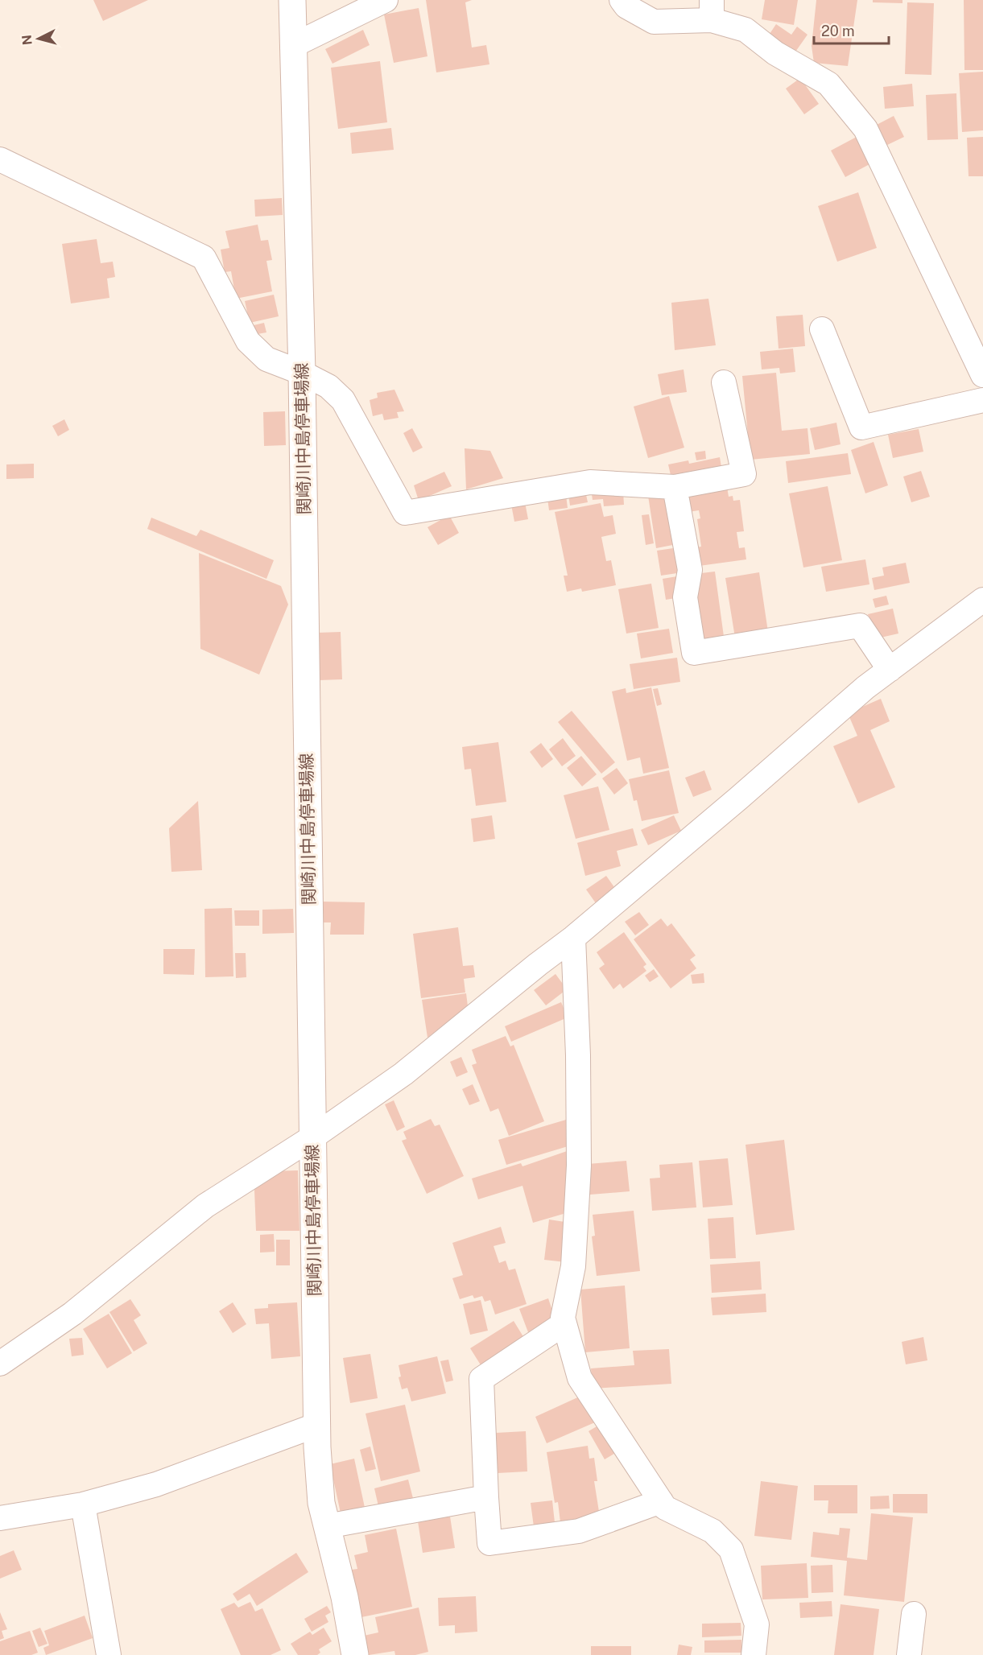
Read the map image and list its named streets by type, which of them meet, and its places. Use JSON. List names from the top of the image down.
{
  "streets": {
    "main road": ["関崎川中島停車場線"]
  },
  "scale_bar": "20 m",
  "north": "left"
}
